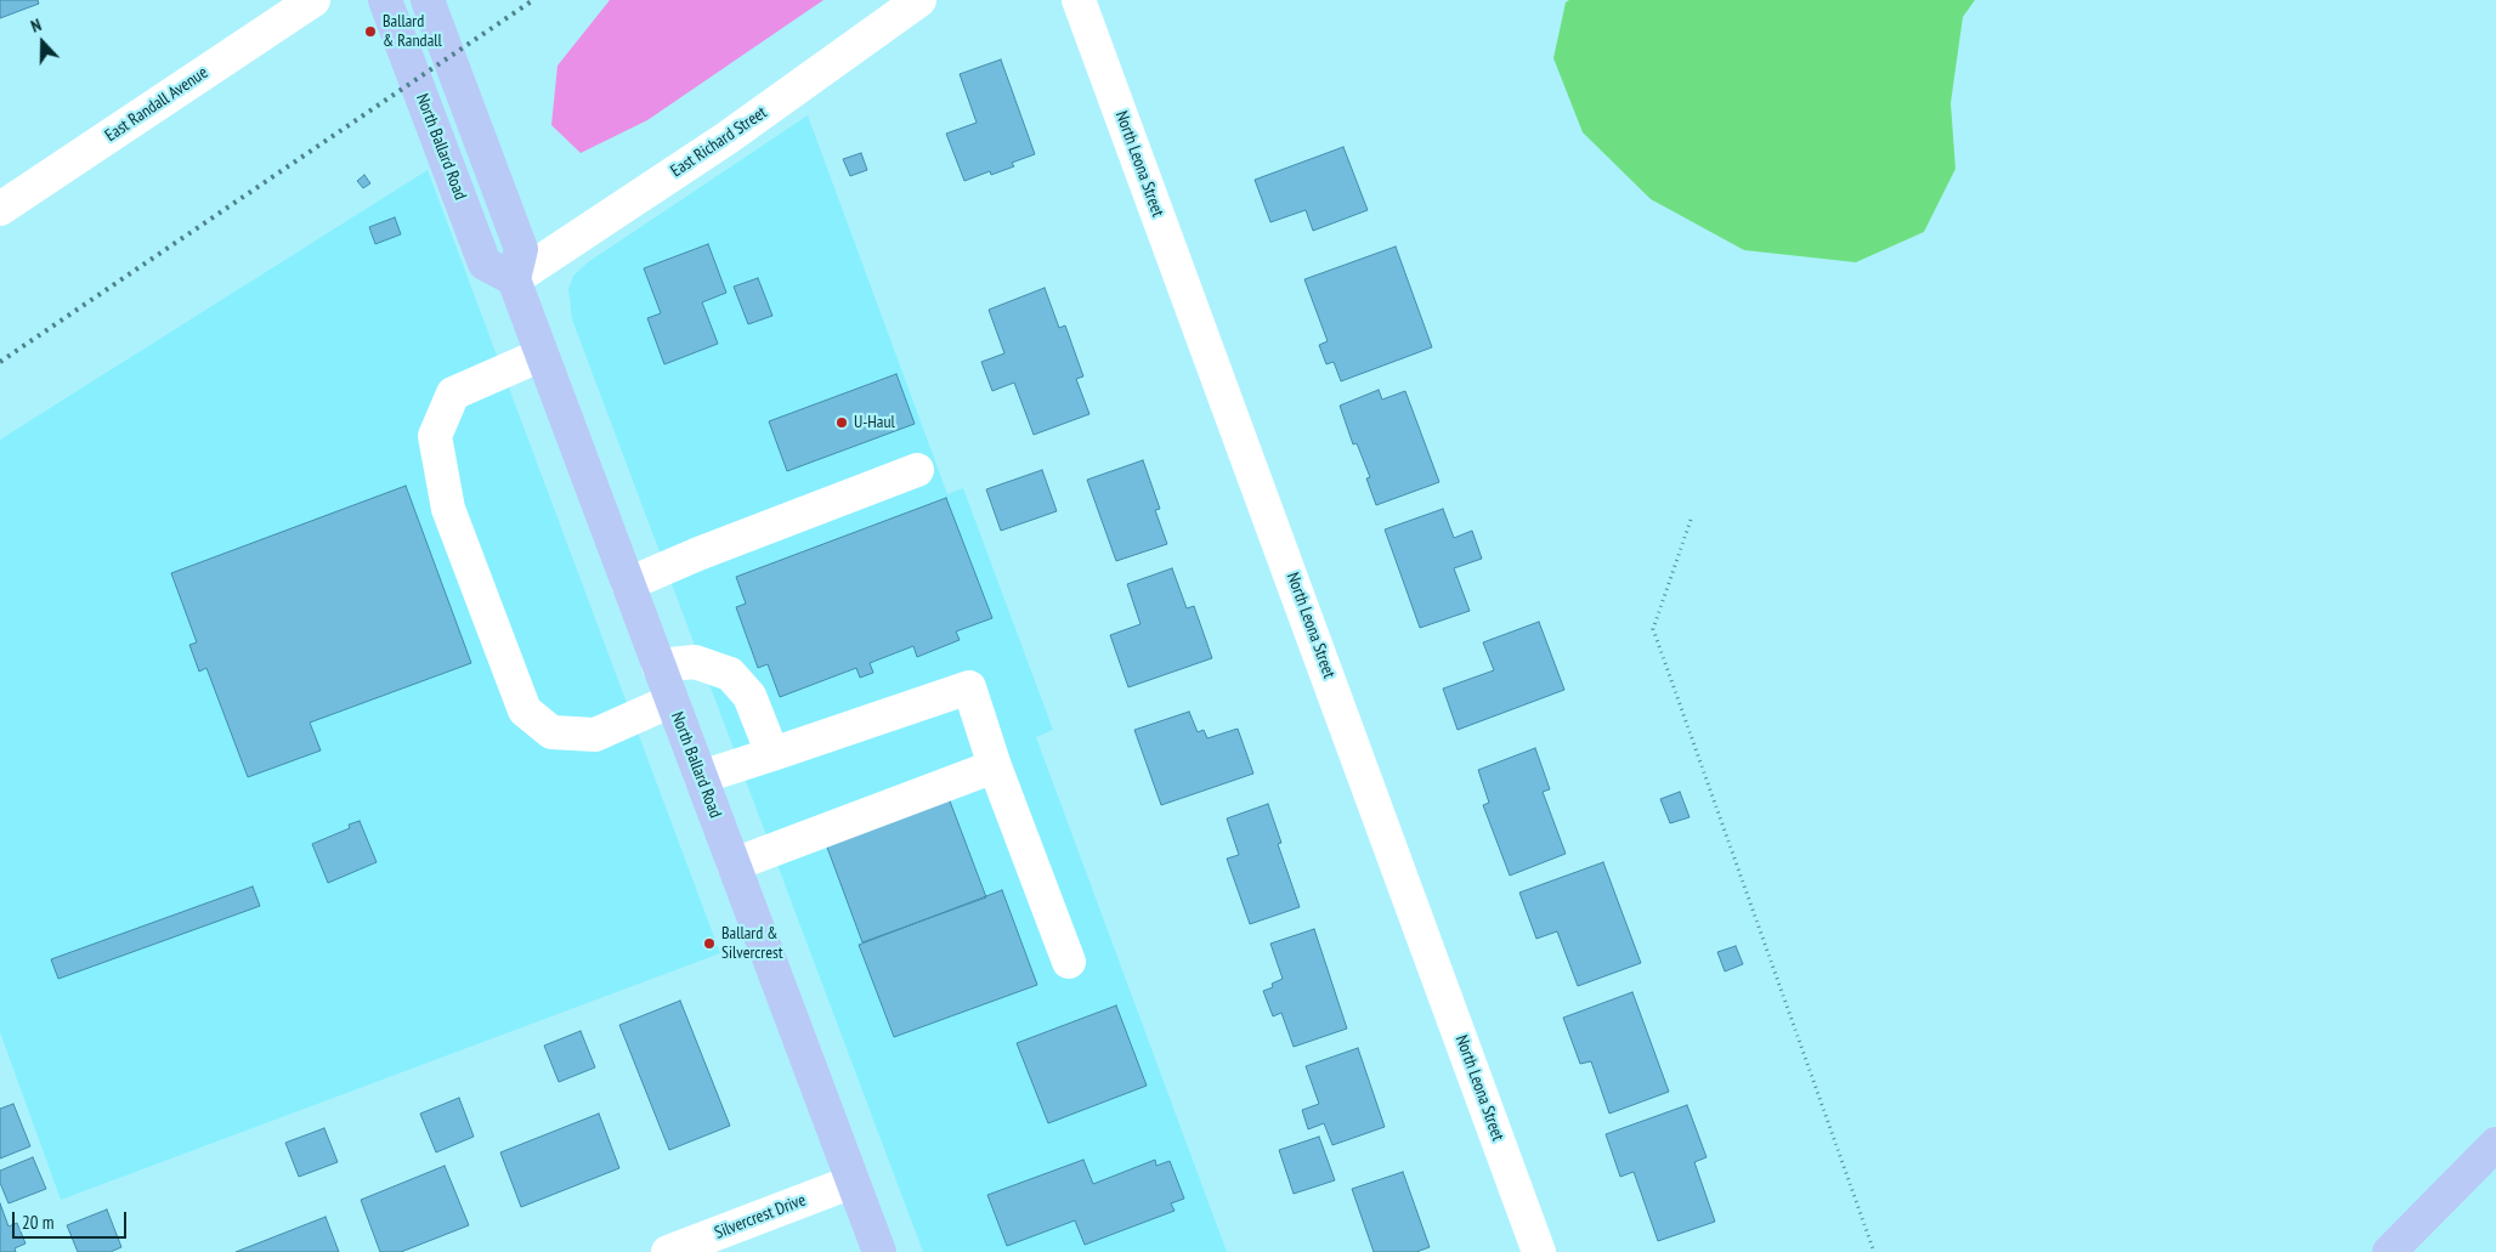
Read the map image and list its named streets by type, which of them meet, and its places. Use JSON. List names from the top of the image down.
{
  "streets": {
    "main road": ["North Ballard Road"],
    "street": [
      "East Randall Avenue",
      "East Richard Street",
      "North Leona Street",
      "Silvercrest Drive"
    ]
  },
  "crossings": [
    ["East Richard Street", "North Ballard Road"],
    ["North Ballard Road", "Silvercrest Drive"]
  ],
  "places": ["Ballard & Randall", "U-Haul", "Ballard & Silvercrest"],
  "scale_bar": "20 m",
  "north": "top"
}
